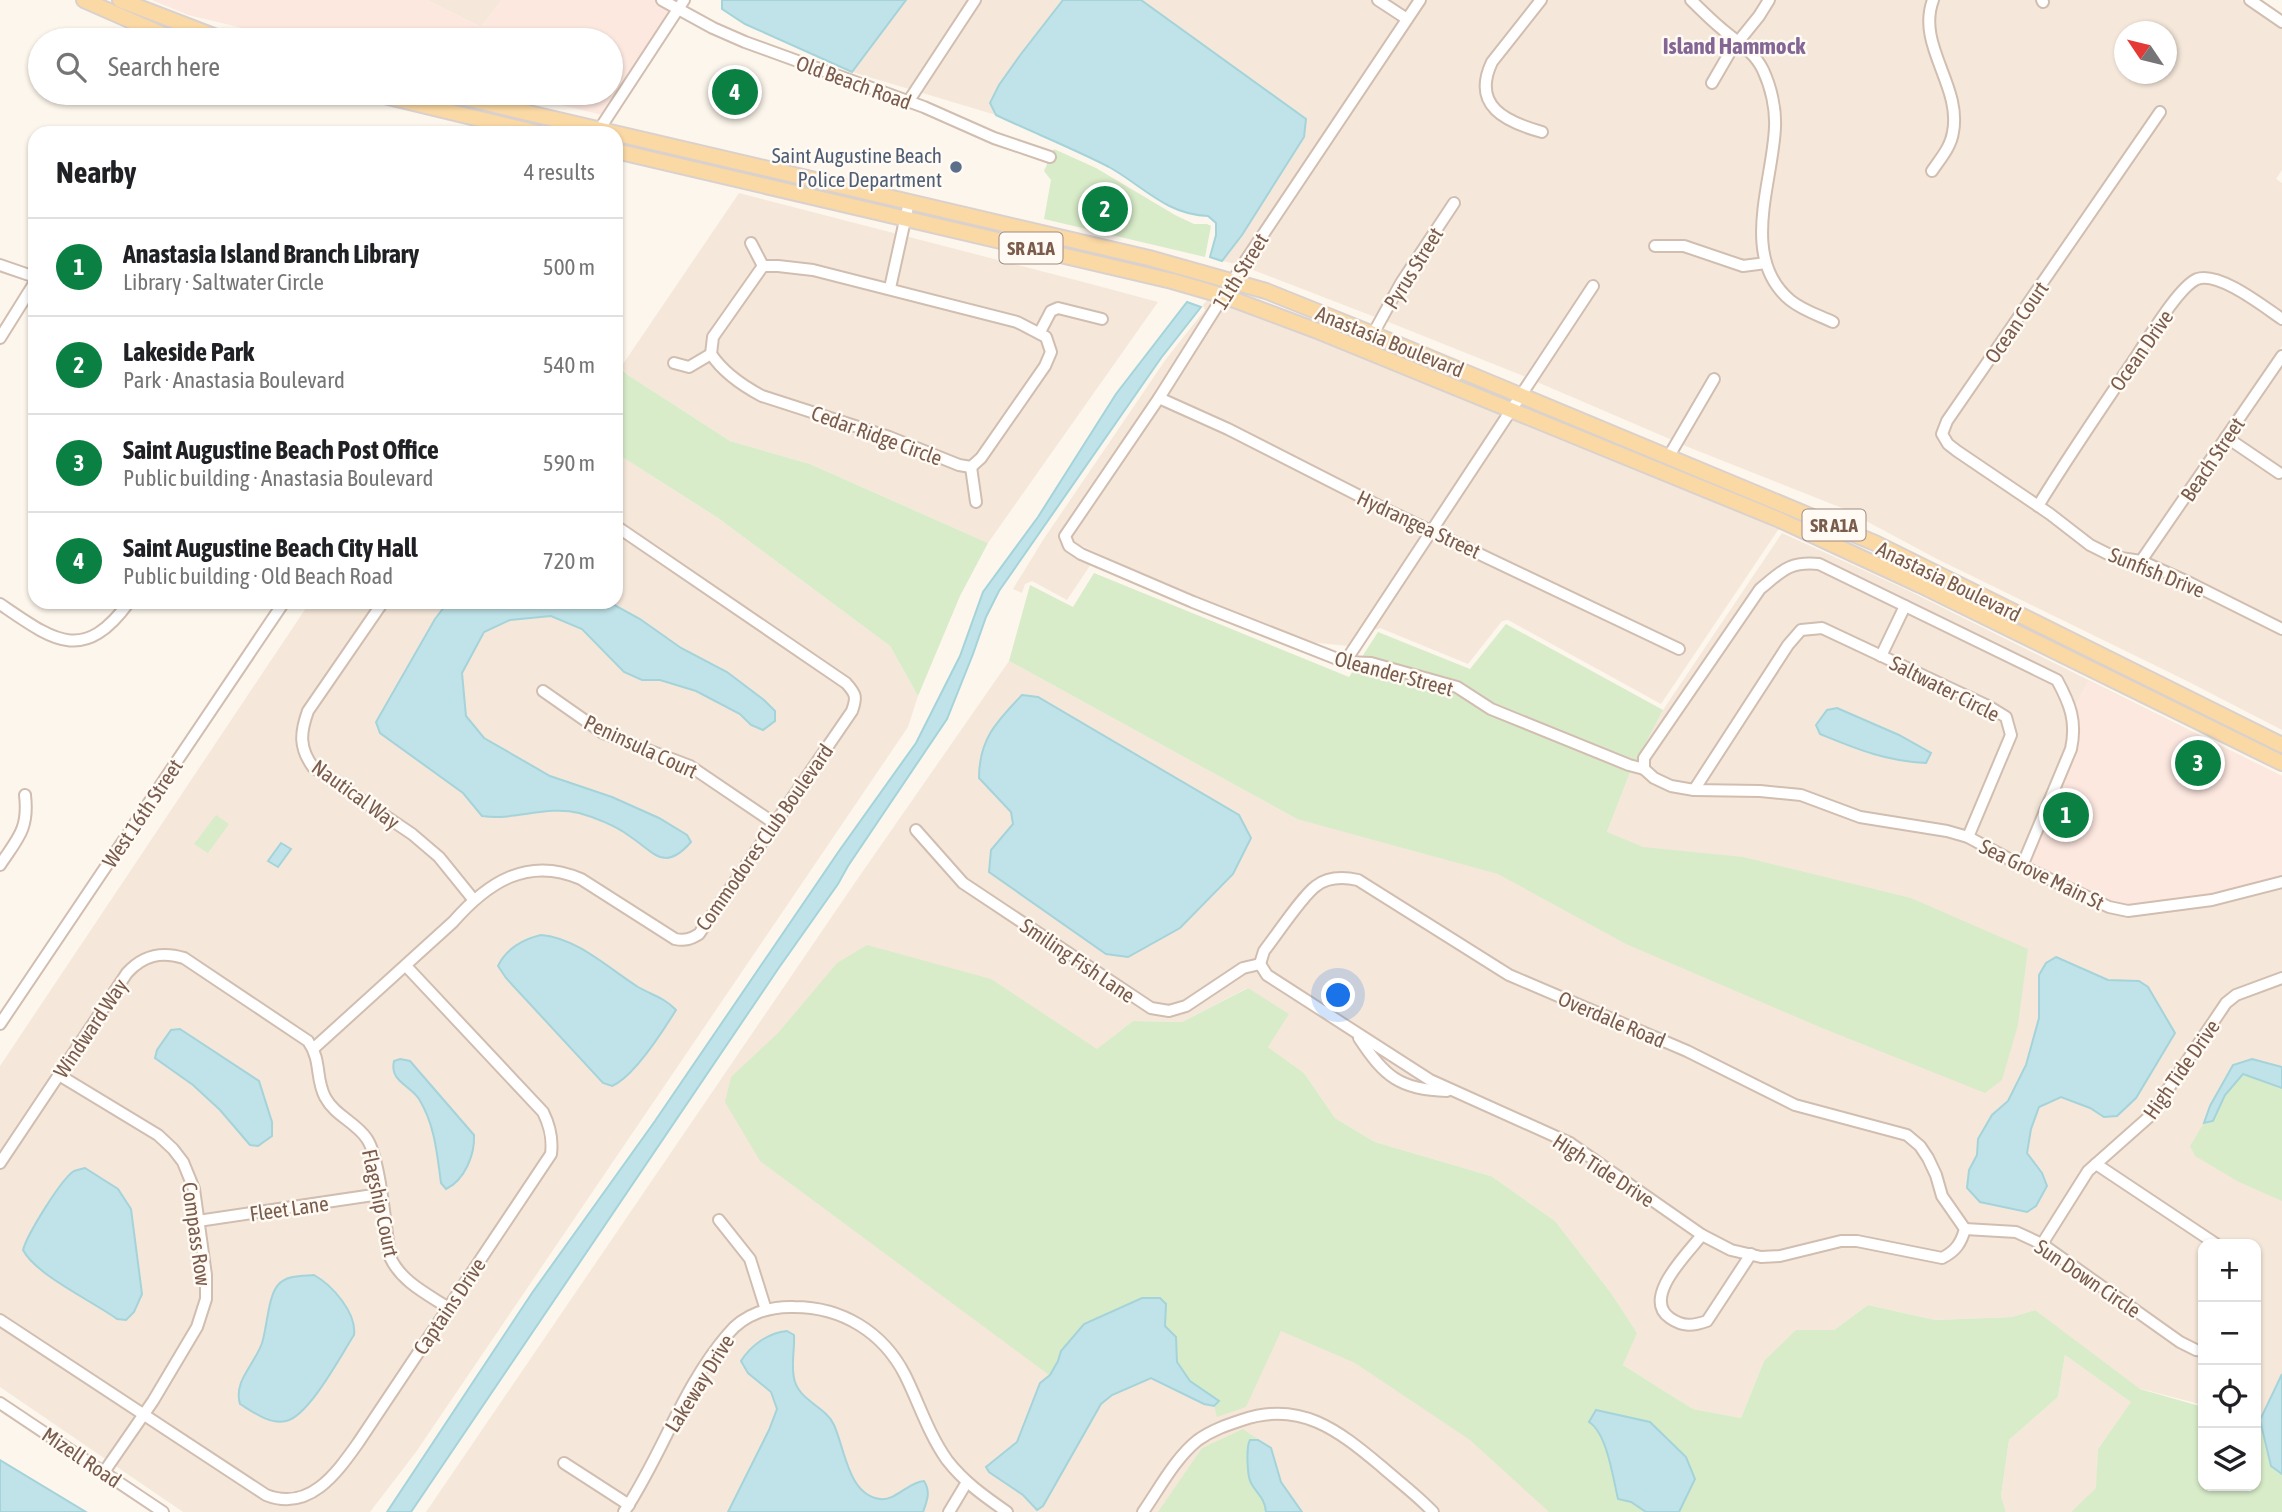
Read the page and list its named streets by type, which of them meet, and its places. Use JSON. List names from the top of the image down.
{
  "streets": {
    "main road": ["SR A1A", "Anastasia Boulevard"],
    "street": [
      "Old Beach Road",
      "Pyrus Street",
      "11th Street",
      "Ocean Court",
      "Ocean Drive",
      "Cedar Ridge Circle",
      "Beach Street",
      "Hydrangea Street",
      "Sunfish Drive",
      "Oleander Street",
      "Saltwater Circle",
      "Peninsula Court",
      "Nautical Way",
      "West 16th Street",
      "Commodores Club Boulevard",
      "Sea Grove Main St",
      "Smiling Fish Lane",
      "Overdale Road",
      "Windward Way",
      "High Tide Drive",
      "Flagship Court",
      "Fleet Lane",
      "Compass Row",
      "Sun Down Circle",
      "Captains Drive",
      "Lakeway Drive",
      "Mizell Road"
    ]
  },
  "crossings": [
    ["Pyrus Street", "Anastasia Boulevard"],
    ["11th Street", "Anastasia Boulevard"],
    ["11th Street", "Hydrangea Street"],
    ["11th Street", "Oleander Street"],
    ["Ocean Court", "Ocean Drive"],
    ["Ocean Court", "Sunfish Drive"],
    ["Ocean Drive", "Sunfish Drive"],
    ["Beach Street", "Sunfish Drive"],
    ["Saltwater Circle", "Sea Grove Main St"],
    ["Peninsula Court", "Commodores Club Boulevard"],
    ["Nautical Way", "Commodores Club Boulevard"],
    ["Commodores Club Boulevard", "Captains Drive"],
    ["Smiling Fish Lane", "Overdale Road"],
    ["Smiling Fish Lane", "High Tide Drive"],
    ["Overdale Road", "High Tide Drive"],
    ["Overdale Road", "Sun Down Circle"],
    ["Windward Way", "Flagship Court"],
    ["Windward Way", "Compass Row"],
    ["High Tide Drive", "Sun Down Circle"],
    ["Flagship Court", "Fleet Lane"],
    ["Flagship Court", "Captains Drive"],
    ["Fleet Lane", "Compass Row"],
    ["Compass Row", "Captains Drive"],
    ["Compass Row", "Mizell Road"]
  ],
  "districts": ["Island Hammock"],
  "places": ["Saint Augustine Beach Police Department"],
  "north": "top left",
  "page": {
    "search": "Search here",
    "pins": [
      "4",
      "2",
      "3",
      "1"
    ],
    "heading": ["Nearby", "4 results"],
    "list": [
      {
        "mark": "1",
        "name": "Anastasia Island Branch Library",
        "note": "Library · Saltwater Circle",
        "value": "500 m"
      },
      {
        "mark": "2",
        "name": "Lakeside Park",
        "note": "Park · Anastasia Boulevard",
        "value": "540 m"
      },
      {
        "mark": "3",
        "name": "Saint Augustine Beach Post Office",
        "note": "Public building · Anastasia Boulevard",
        "value": "590 m"
      },
      {
        "mark": "4",
        "name": "Saint Augustine Beach City Hall",
        "note": "Public building · Old Beach Road",
        "value": "720 m"
      }
    ],
    "map_buttons": ["+", "−"]
  }
}
